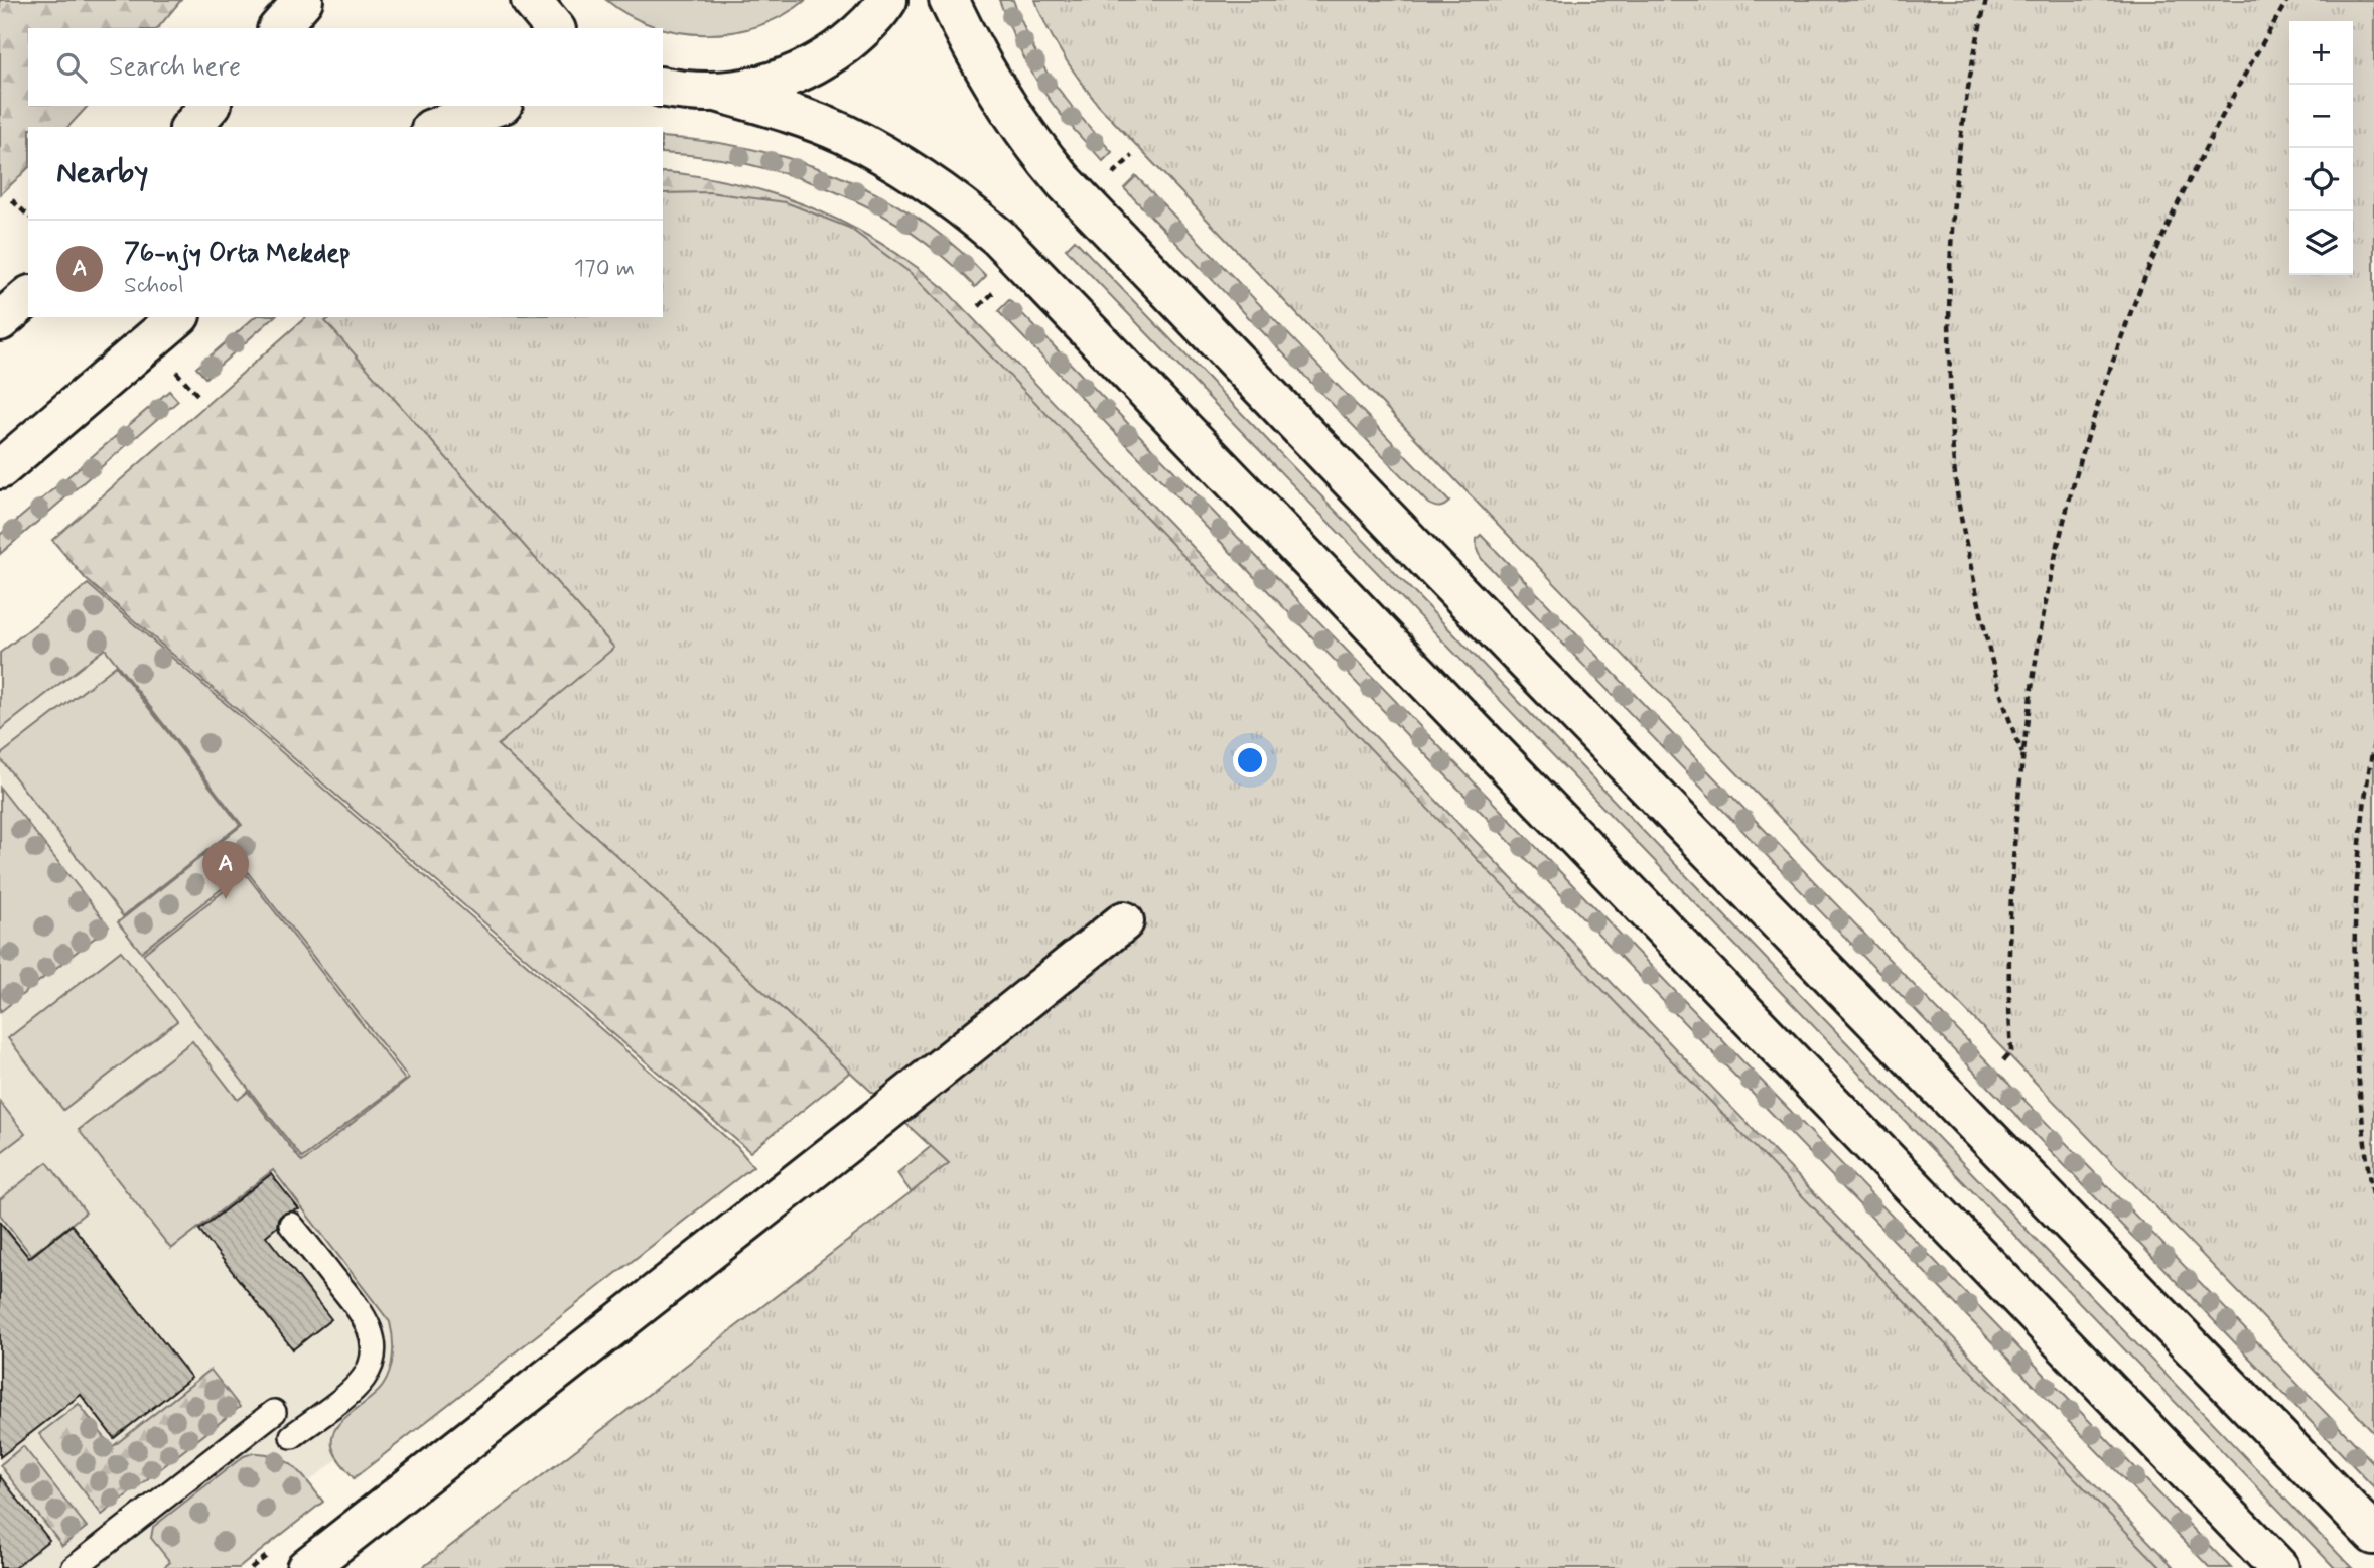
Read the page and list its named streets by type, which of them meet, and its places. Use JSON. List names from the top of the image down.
{
  "page": {
    "map_buttons": ["+", "−"],
    "search": "Search here",
    "heading": "Nearby",
    "list": [
      {
        "mark": "A",
        "name": "76-njy Orta Mekdep",
        "note": "School",
        "value": "170 m"
      }
    ],
    "pins": "A"
  }
}
